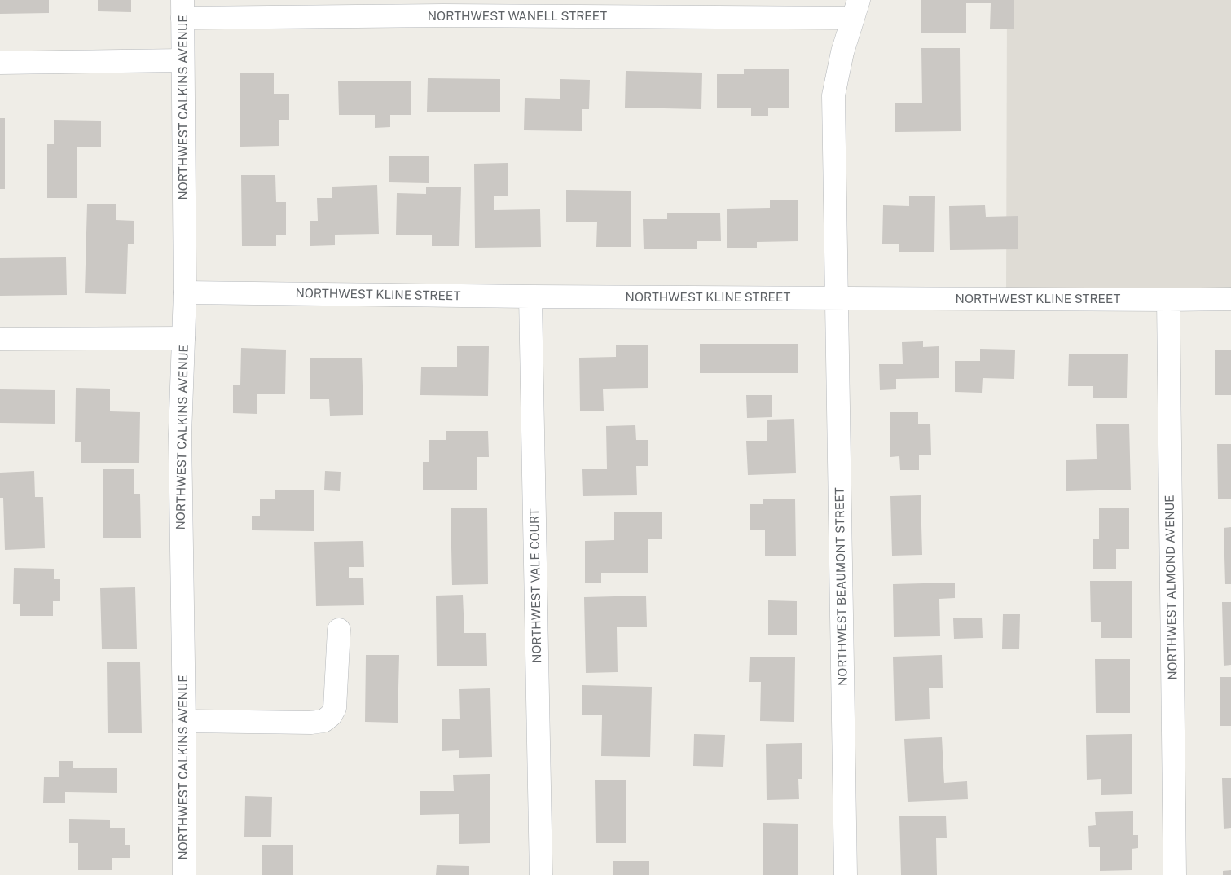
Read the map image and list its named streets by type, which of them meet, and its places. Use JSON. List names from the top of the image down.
{
  "streets": {
    "street": [
      "NORTHWEST WANELL STREET",
      "NORTHWEST CALKINS AVENUE",
      "NORTHWEST KLINE STREET",
      "NORTHWEST VALE COURT",
      "NORTHWEST BEAUMONT STREET",
      "NORTHWEST ALMOND AVENUE"
    ]
  },
  "crossings": [
    ["NORTHWEST WANELL STREET", "NORTHWEST CALKINS AVENUE"],
    ["NORTHWEST WANELL STREET", "NORTHWEST BEAUMONT STREET"],
    ["NORTHWEST CALKINS AVENUE", "NORTHWEST KLINE STREET"],
    ["NORTHWEST KLINE STREET", "NORTHWEST VALE COURT"],
    ["NORTHWEST KLINE STREET", "NORTHWEST BEAUMONT STREET"],
    ["NORTHWEST KLINE STREET", "NORTHWEST ALMOND AVENUE"]
  ]
}
